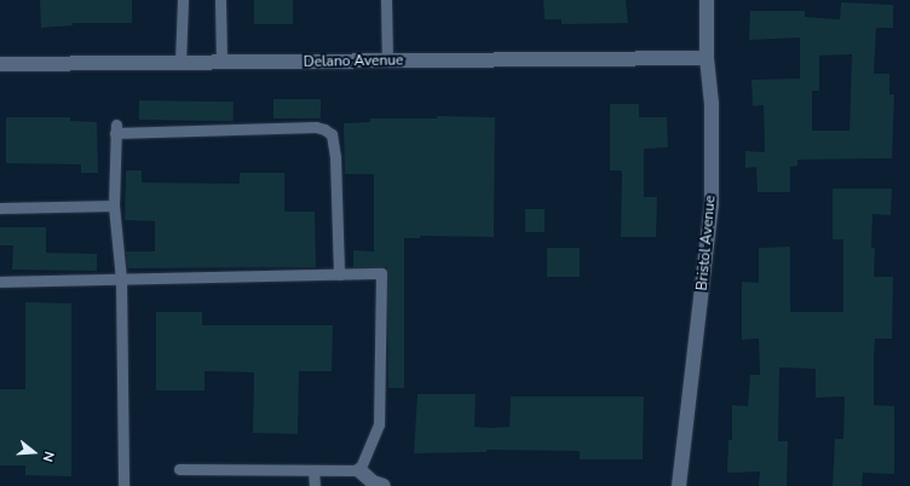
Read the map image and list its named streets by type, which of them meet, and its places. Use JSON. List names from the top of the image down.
{
  "streets": {
    "street": ["Delano Avenue", "Bristol Avenue"]
  },
  "crossings": [
    ["Delano Avenue", "Bristol Avenue"]
  ],
  "north": "right"
}
